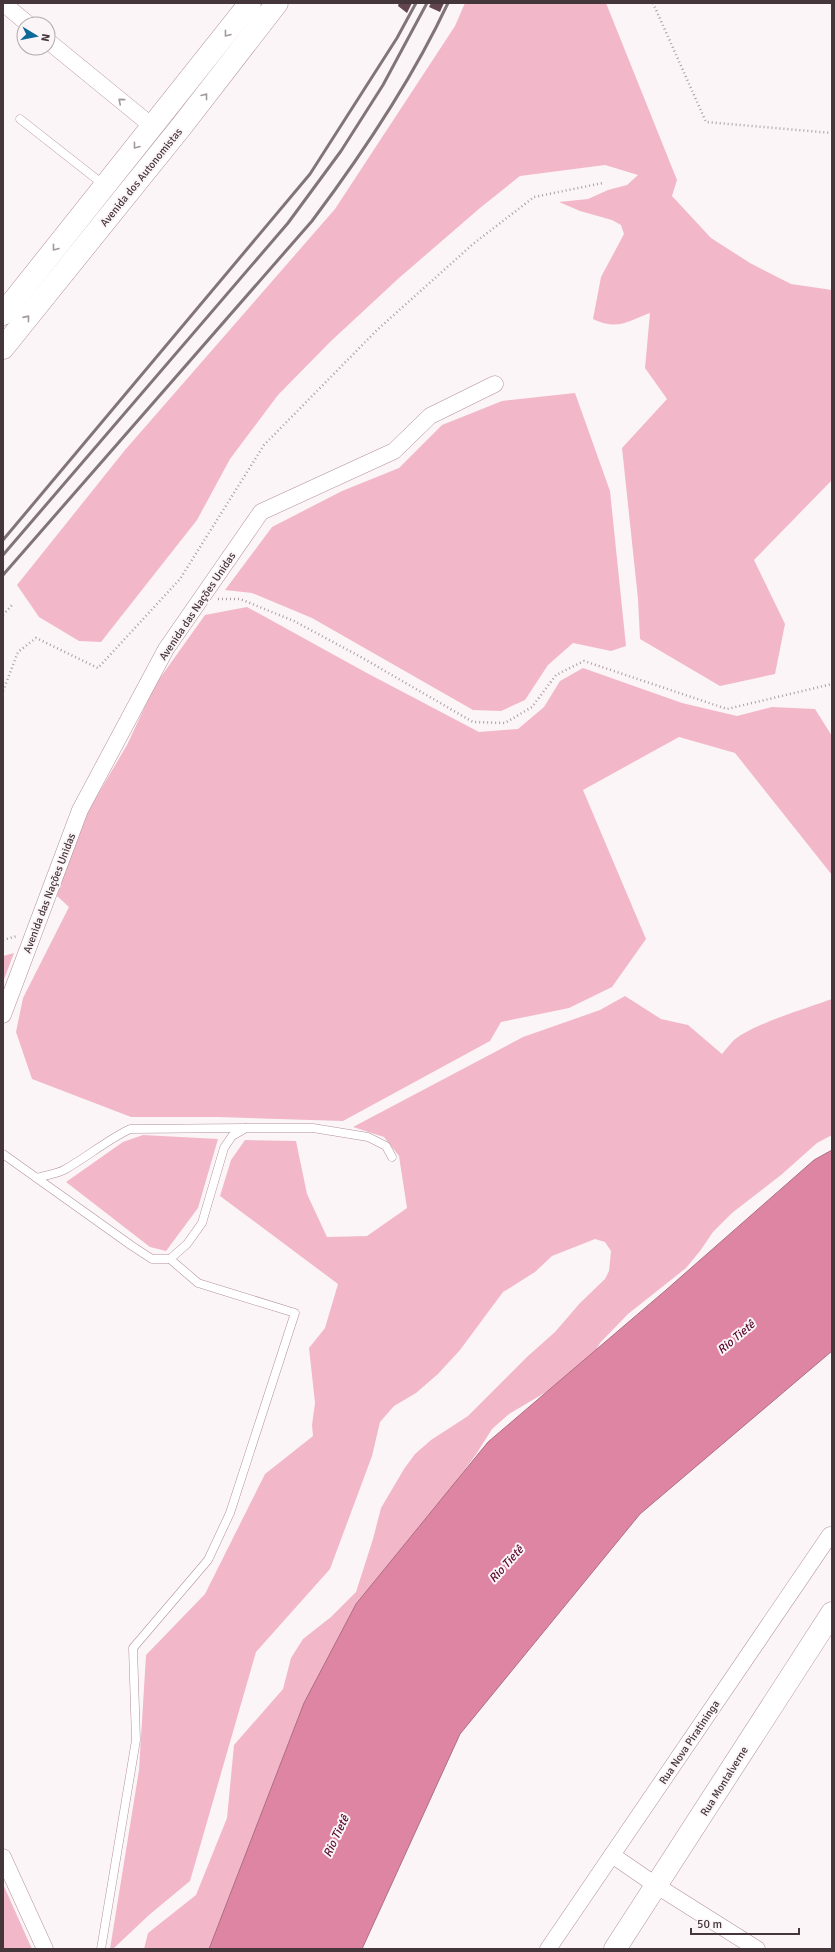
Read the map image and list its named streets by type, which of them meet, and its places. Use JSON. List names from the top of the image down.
{
  "streets": {
    "main road": ["Avenida dos Autonomistas", "Rua Montalverne"],
    "street": ["Avenida das Nações Unidas", "Rua Nova Piratininga"]
  },
  "water": ["Rio Tietê"],
  "scale_bar": "50 m",
  "north": "right"
}
